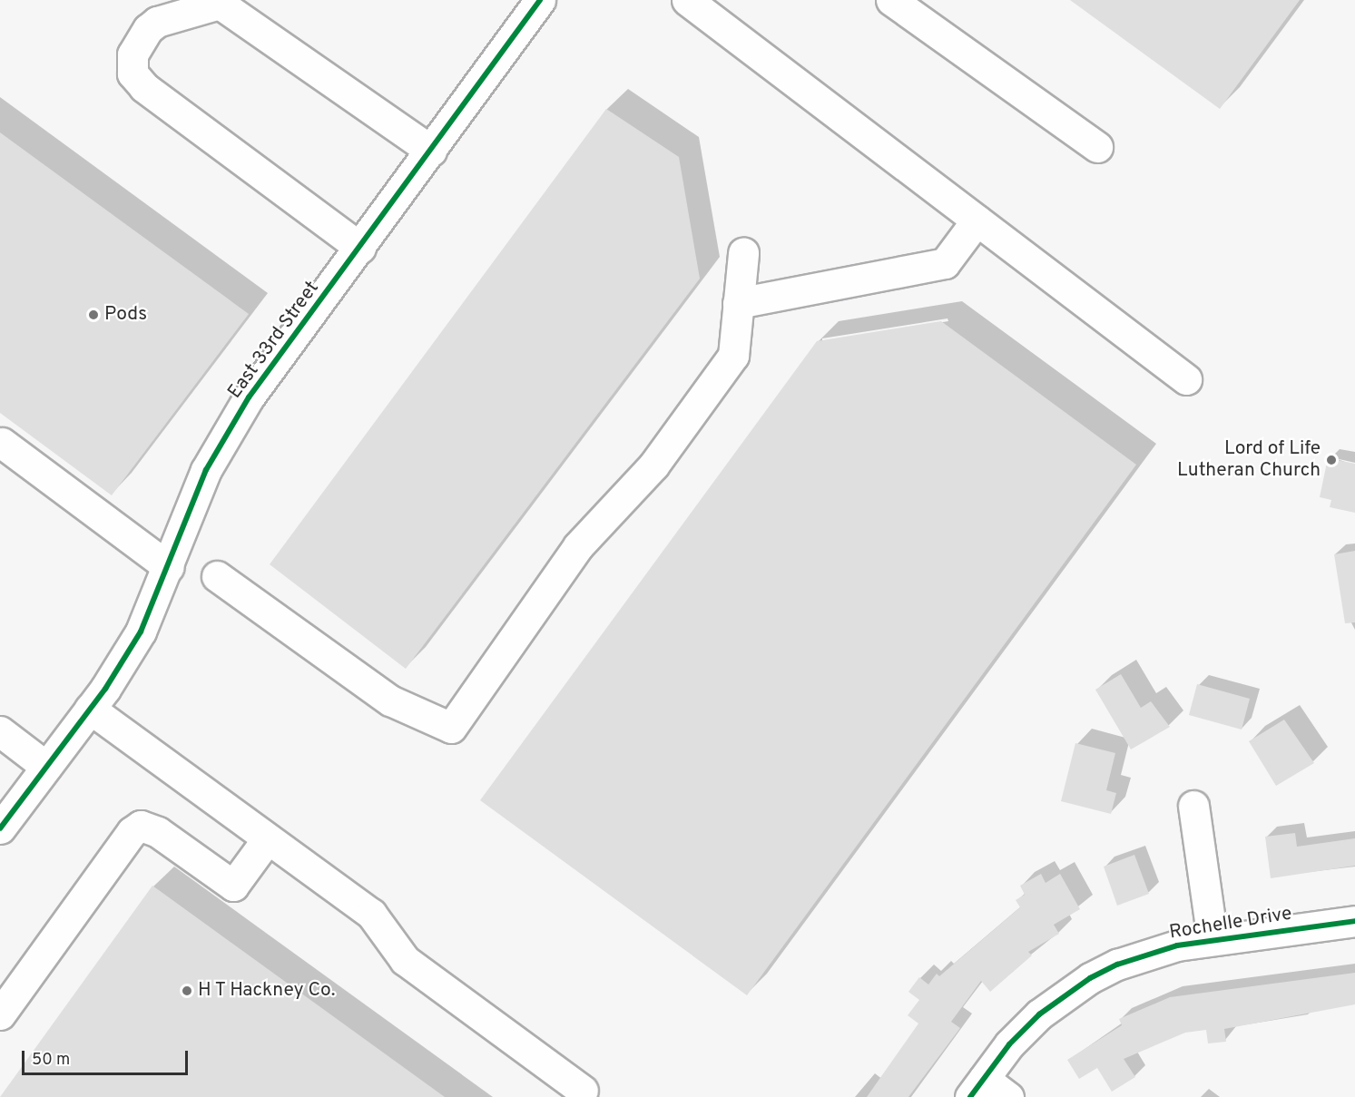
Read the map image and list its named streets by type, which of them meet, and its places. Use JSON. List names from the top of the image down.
{
  "streets": {
    "street": ["East 33rd Street", "Rochelle Drive"]
  },
  "places": ["Pods", "Lord of Life Lutheran Church", "H T Hackney Co."],
  "scale_bar": "50 m"
}
